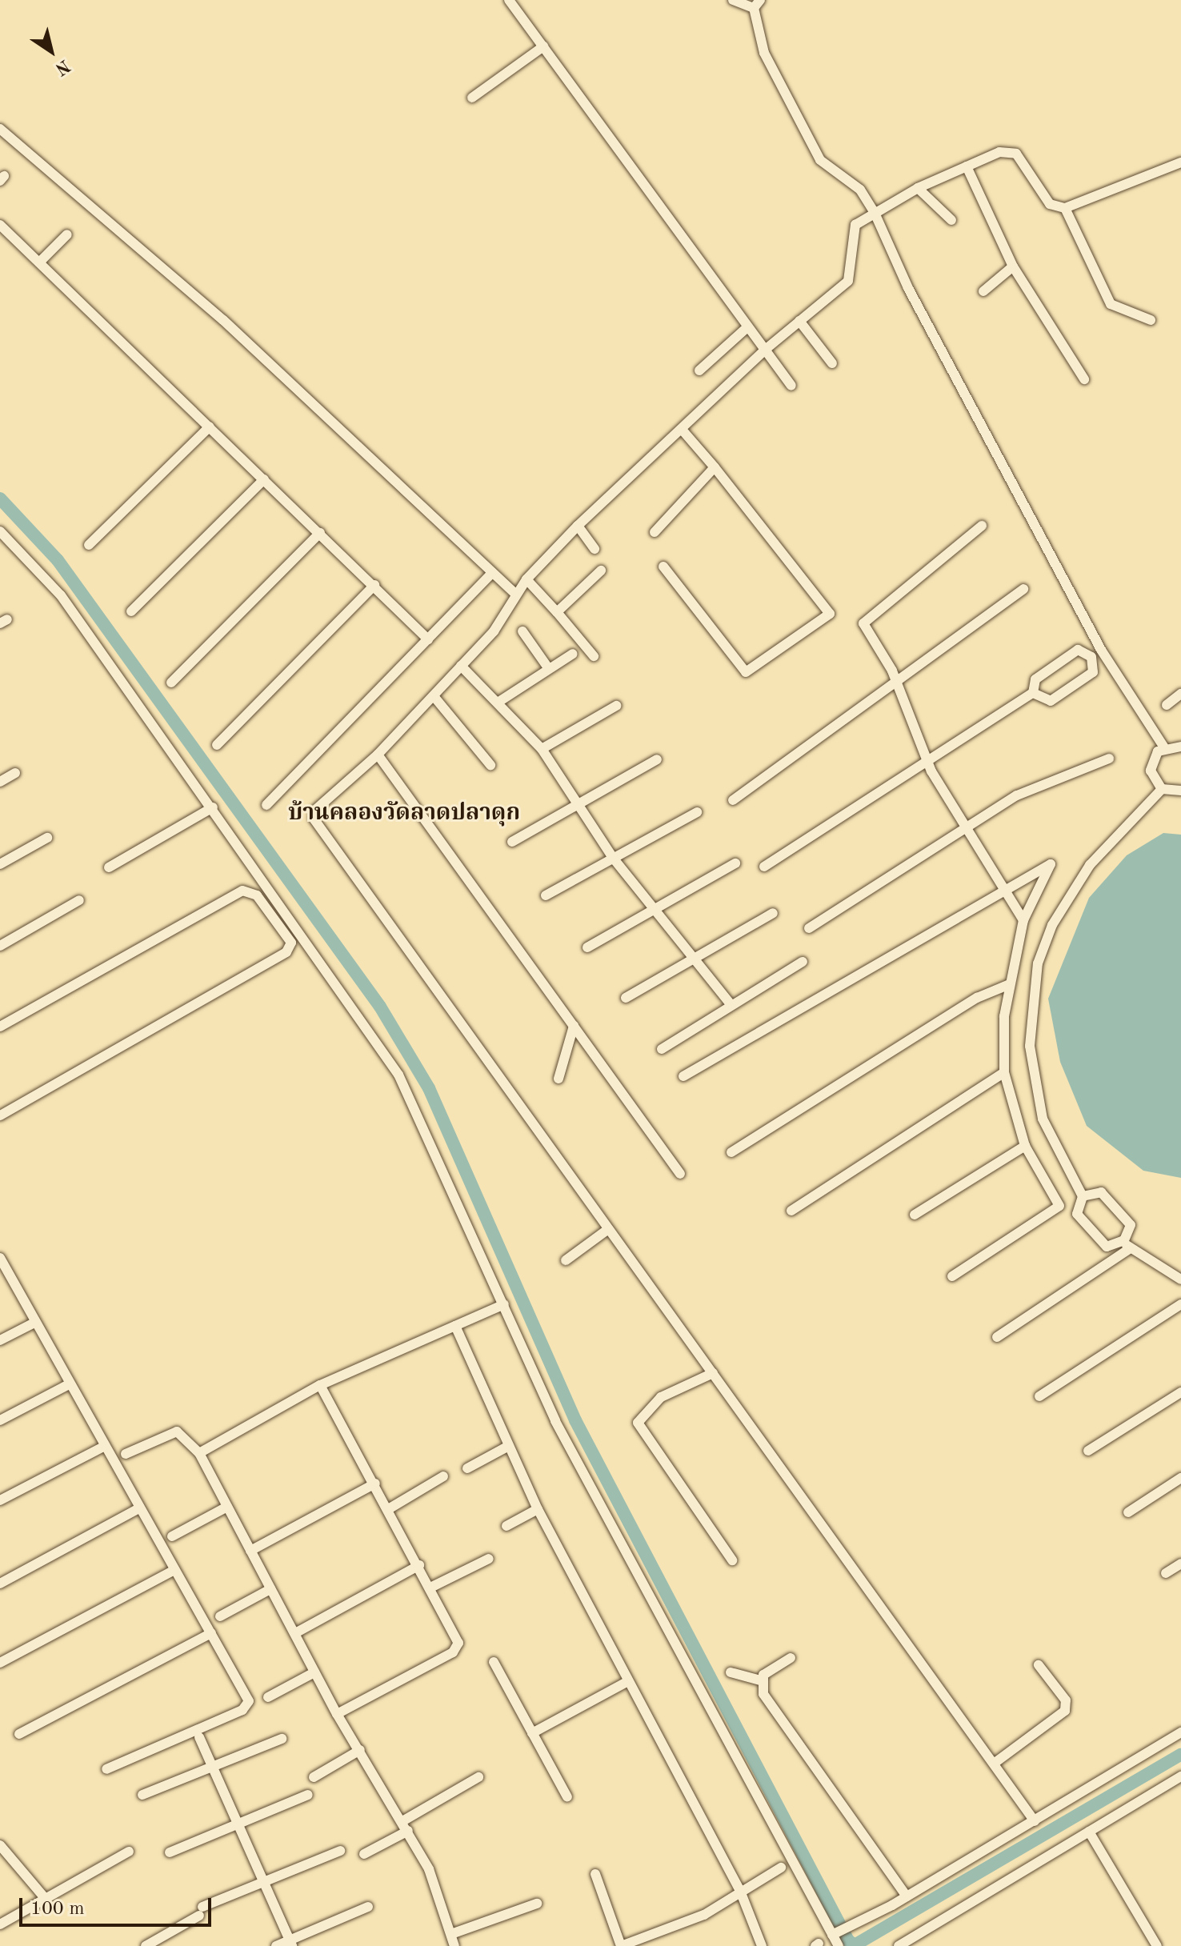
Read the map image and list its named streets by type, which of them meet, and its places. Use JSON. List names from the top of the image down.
{
  "districts": ["บ้านคลองวัดลาดปลาดุก"],
  "scale_bar": "100 m",
  "north": "bottom right"
}
